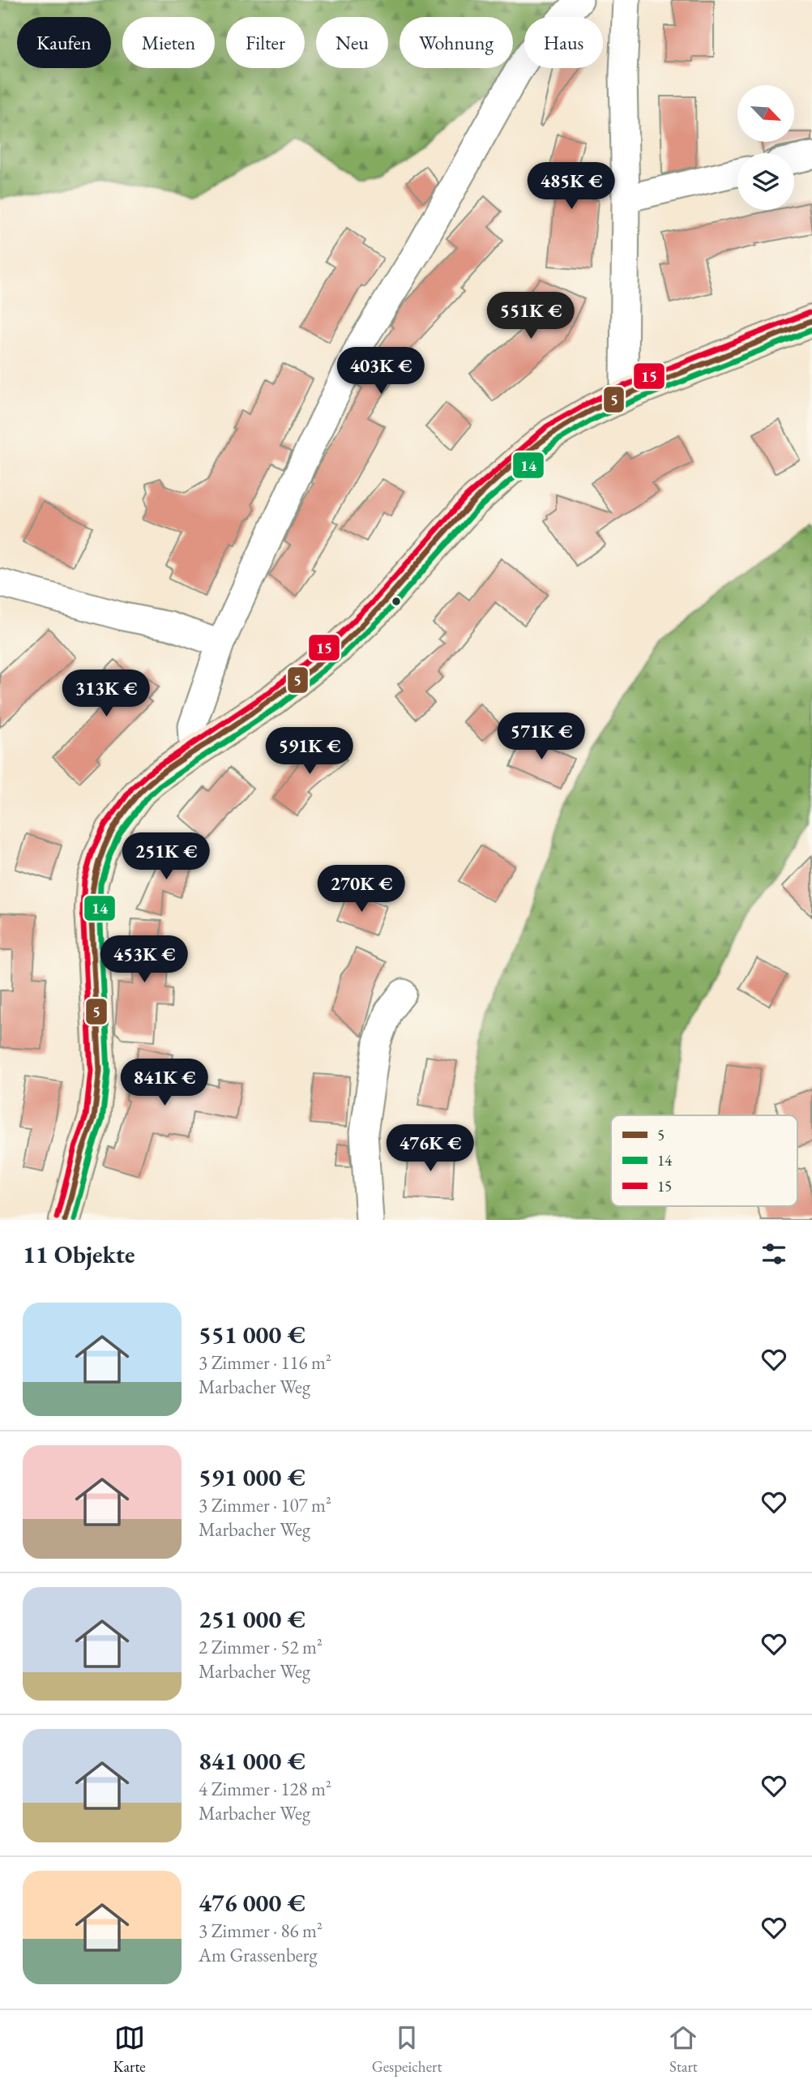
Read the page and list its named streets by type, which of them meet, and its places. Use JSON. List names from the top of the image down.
{
  "lines": ["transit line 15", "transit line 5", "transit line 14"],
  "legend": ["5", "14", "15"],
  "north": "bottom right",
  "page": {
    "chip": [
      "Kaufen",
      "Mieten",
      "Filter",
      "Neu",
      "Wohnung",
      "Haus"
    ],
    "price": [
      "485K €",
      "551K €",
      "403K €",
      "313K €",
      "571K €",
      "591K €",
      "251K €",
      "270K €",
      "453K €",
      "841K €",
      "476K €"
    ],
    "heading": "11 Objekte",
    "list": [
      {
        "name": "551 000 €",
        "note": "3 Zimmer · 116 m² · Marbacher Weg"
      },
      {
        "name": "591 000 €",
        "note": "3 Zimmer · 107 m² · Marbacher Weg"
      },
      {
        "name": "251 000 €",
        "note": "2 Zimmer · 52 m² · Marbacher Weg"
      },
      {
        "name": "841 000 €",
        "note": "4 Zimmer · 128 m² · Marbacher Weg"
      },
      {
        "name": "476 000 €",
        "note": "3 Zimmer · 86 m² · Am Grassenberg"
      }
    ],
    "tabs": ["Karte", "Gespeichert", "Start"]
  }
}
